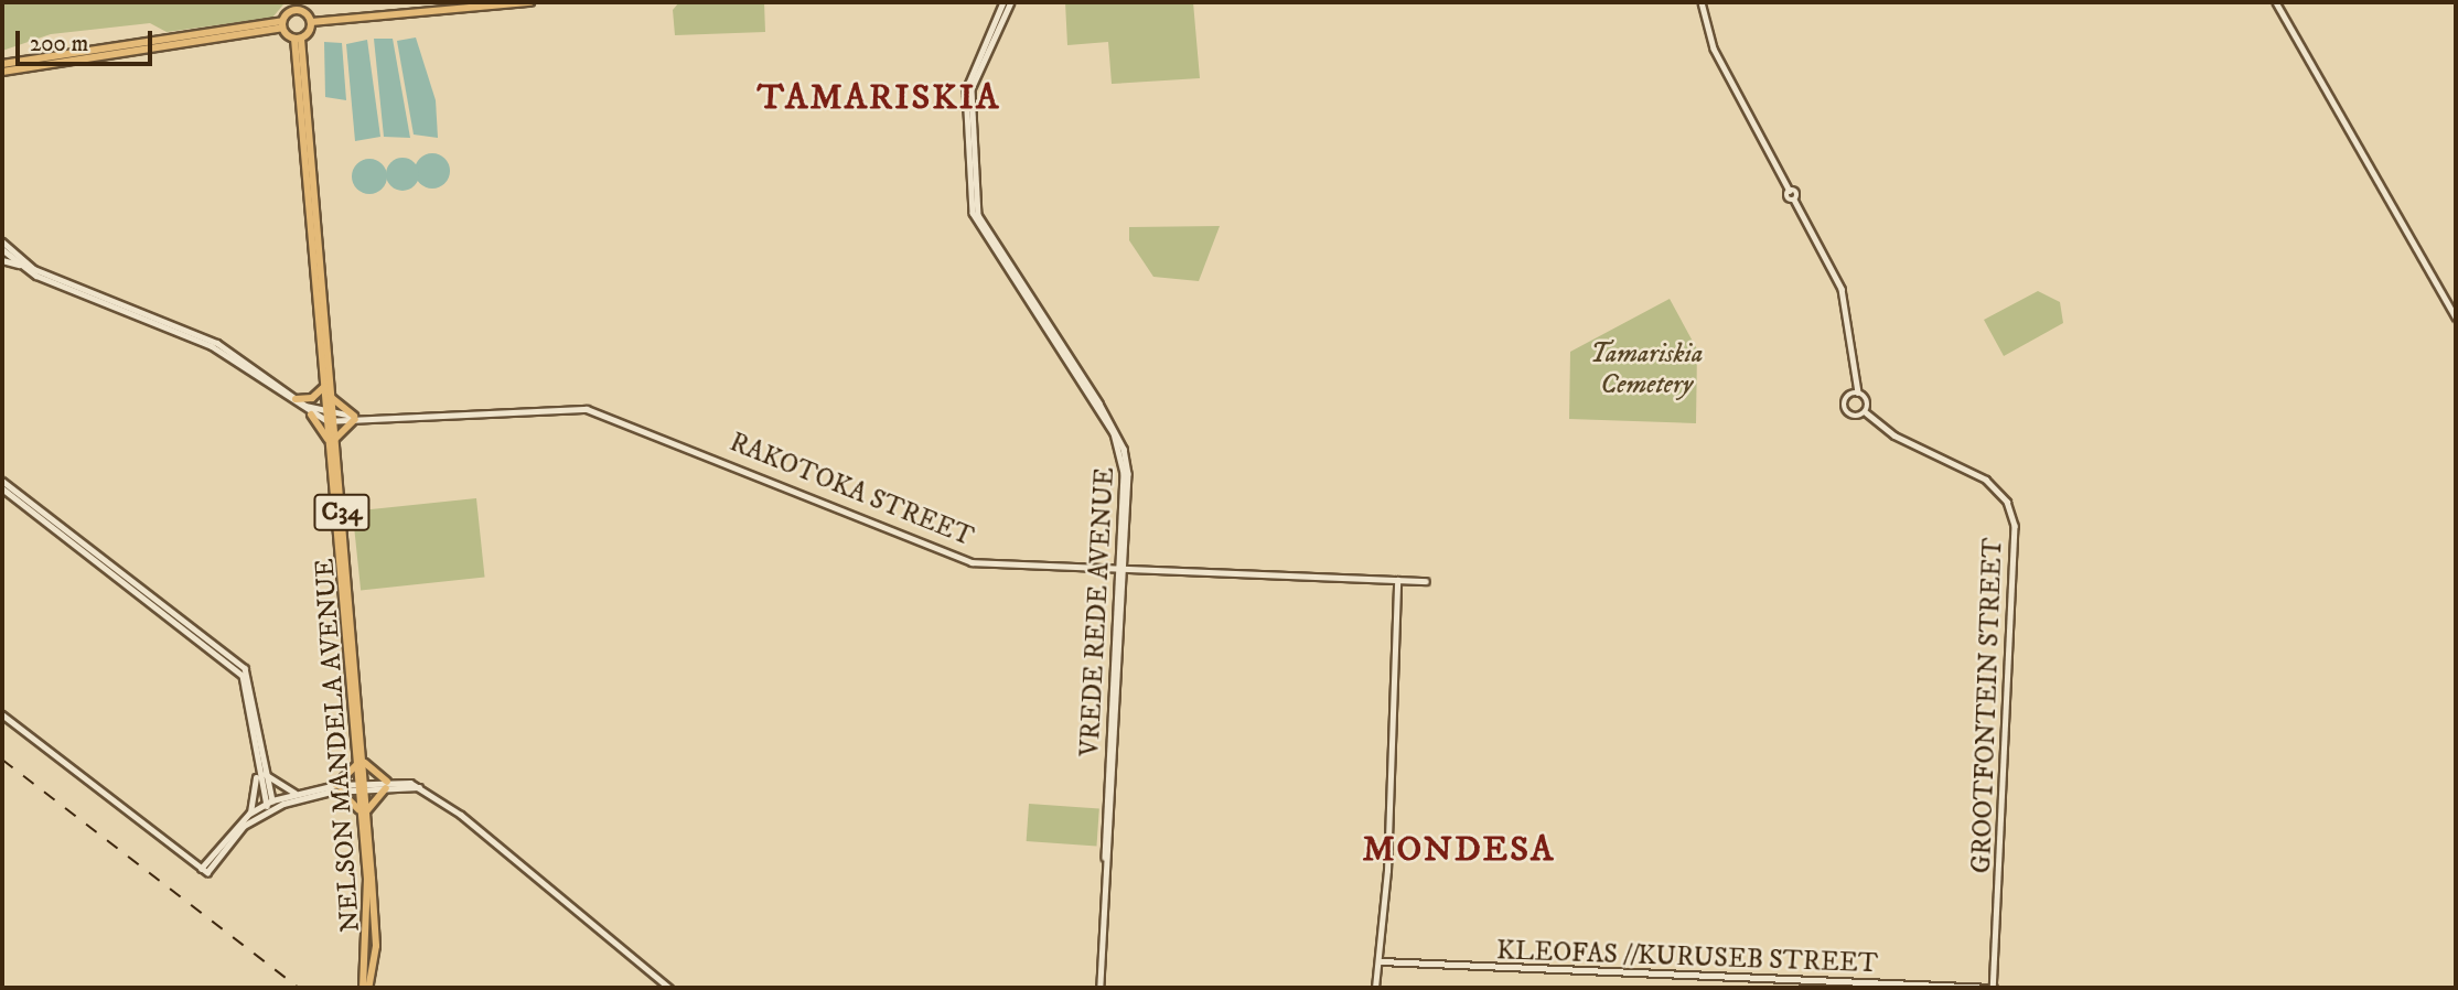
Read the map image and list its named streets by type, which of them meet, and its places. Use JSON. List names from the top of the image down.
{
  "streets": {
    "main road": ["C34", "NELSON MANDELA AVENUE"],
    "street": [
      "RAKOTOKA STREET",
      "VREDE REDE AVENUE",
      "GROOTFONTEIN STREET",
      "KLEOFAS //KURUSEB STREET"
    ]
  },
  "crossings": [
    ["RAKOTOKA STREET", "VREDE REDE AVENUE"],
    ["RAKOTOKA STREET", "NELSON MANDELA AVENUE"],
    ["GROOTFONTEIN STREET", "KLEOFAS //KURUSEB STREET"]
  ],
  "districts": ["TAMARISKIA", "MONDESA"],
  "parks": ["Tamariskia Cemetery"],
  "scale_bar": "200 m"
}
